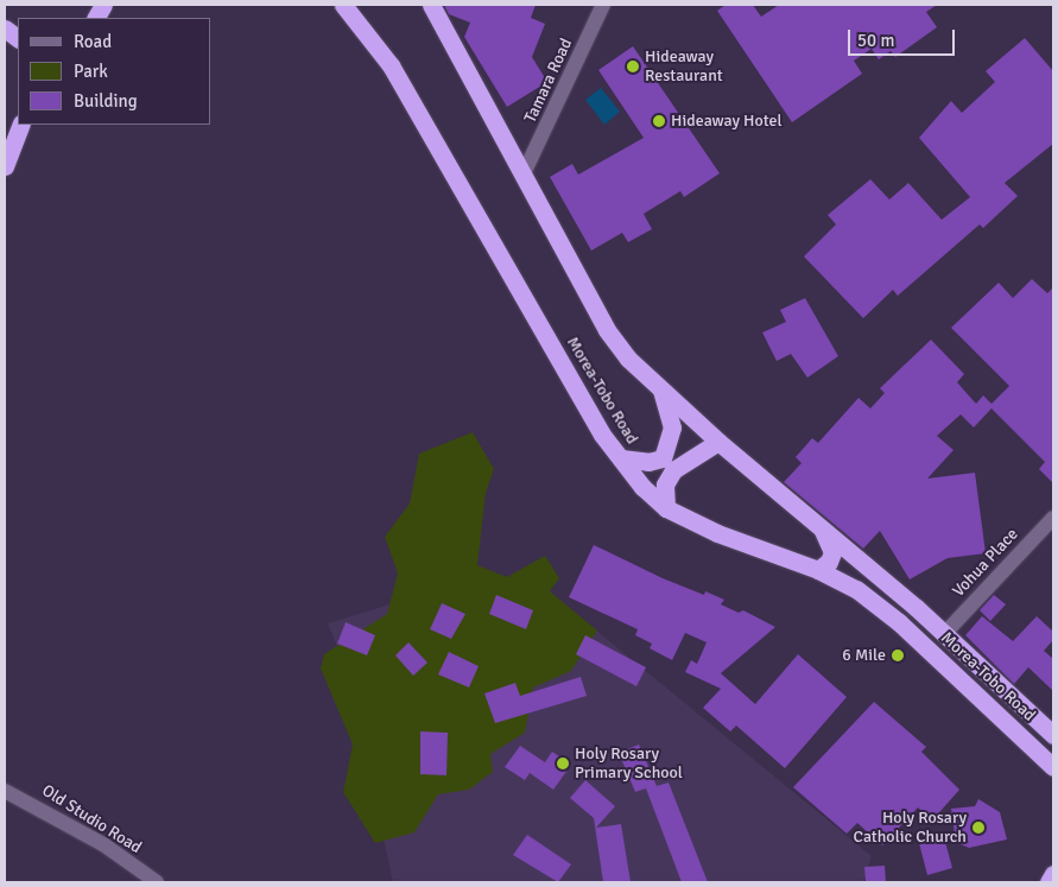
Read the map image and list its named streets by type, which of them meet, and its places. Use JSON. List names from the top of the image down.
{
  "streets": {
    "highway": ["Morea-Tobo Road"],
    "street": ["Tamara Road", "Vohua Place", "Old Studio Road"]
  },
  "crossings": [
    ["Tamara Road", "Morea-Tobo Road"],
    ["Morea-Tobo Road", "Vohua Place"]
  ],
  "places": [
    "Hideaway Restaurant",
    "Hideaway Hotel",
    "6 Mile",
    "Holy Rosary Primary School",
    "Holy Rosary Catholic Church"
  ],
  "legend": ["Road", "Park", "Building"],
  "scale_bar": "50 m"
}
